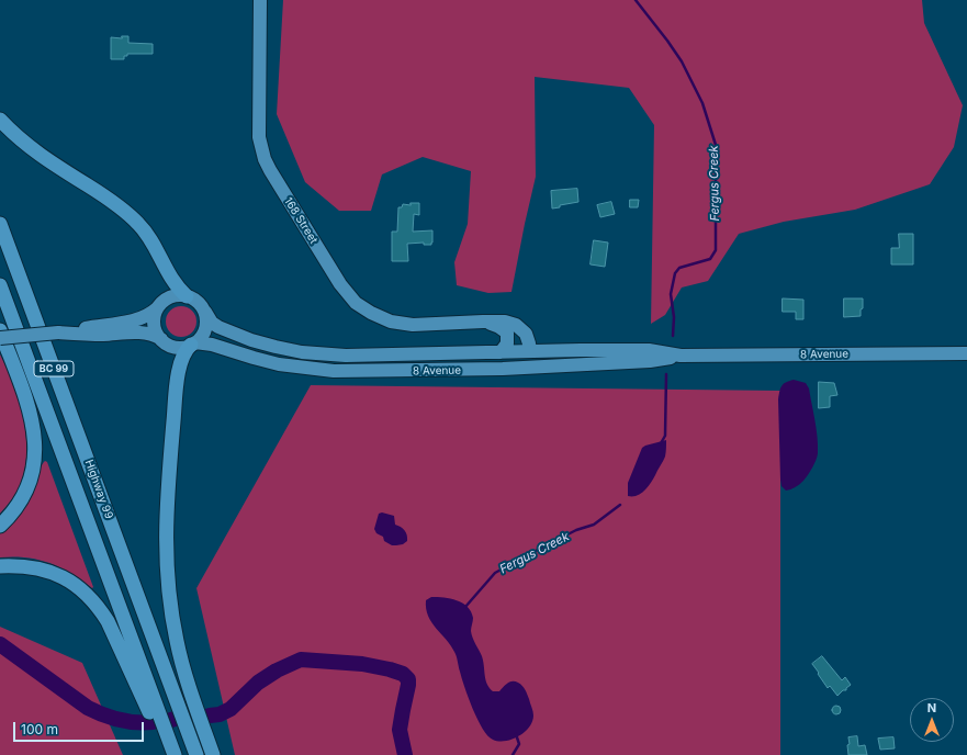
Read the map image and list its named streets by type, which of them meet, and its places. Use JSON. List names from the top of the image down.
{
  "streets": {
    "highway": ["BC 99", "Highway 99"],
    "main road": ["168 Street", "8 Avenue"]
  },
  "crossings": [
    ["168 Street", "8 Avenue"]
  ],
  "water": ["Fergus Creek"],
  "scale_bar": "100 m",
  "north": "top"
}
